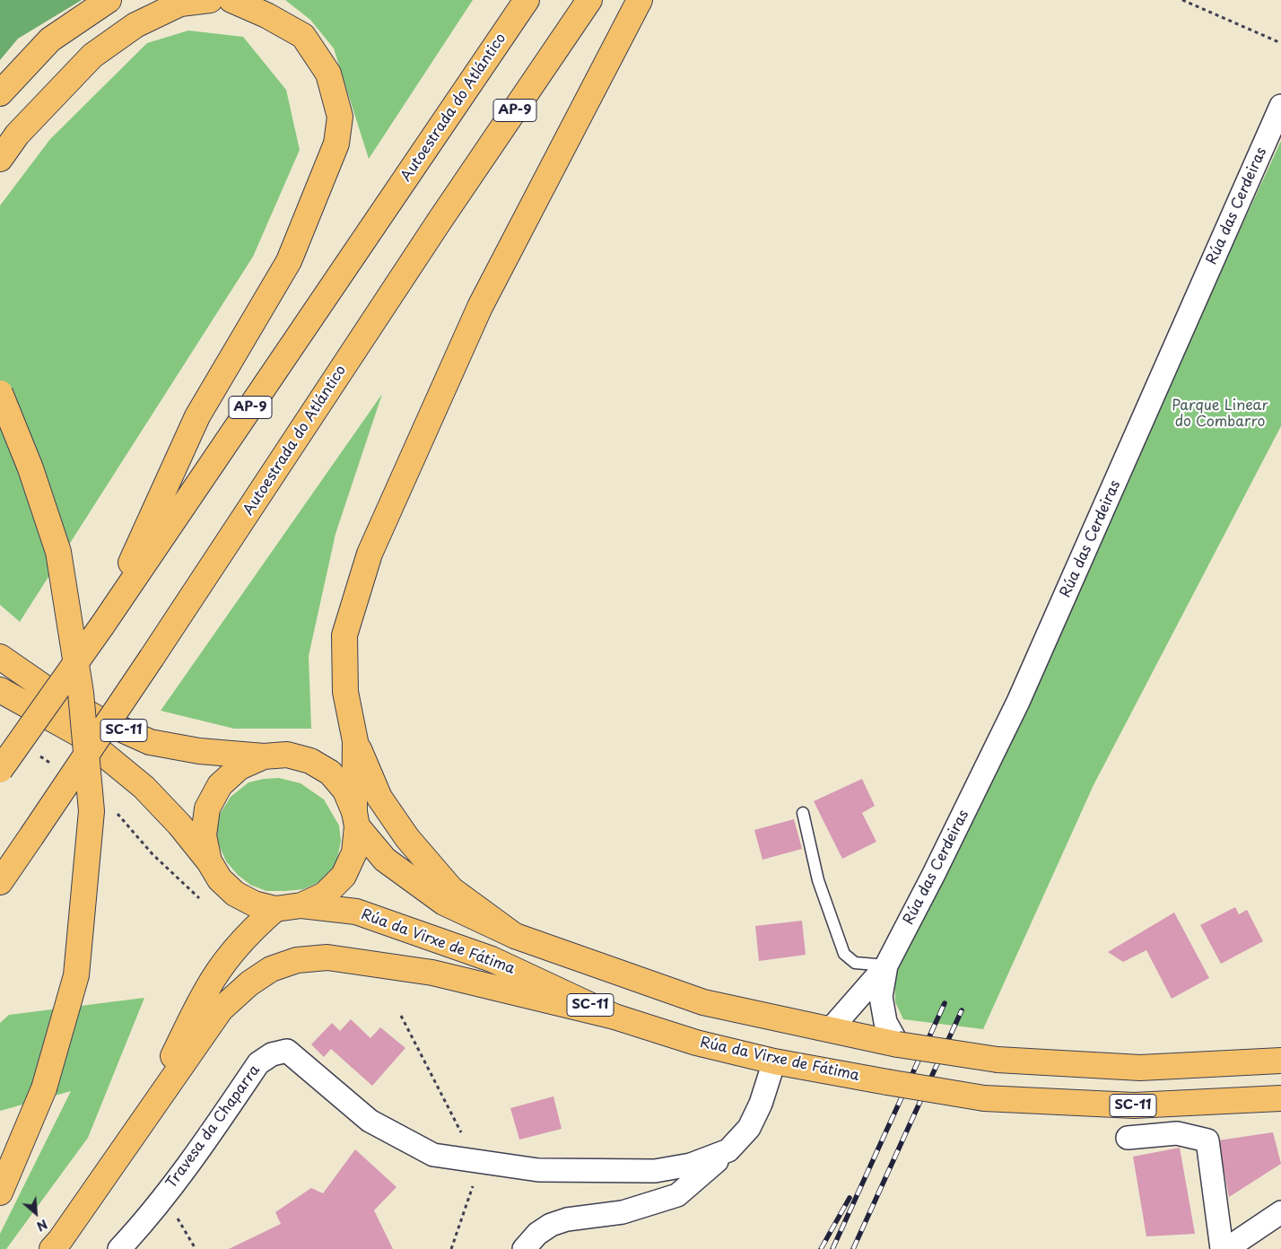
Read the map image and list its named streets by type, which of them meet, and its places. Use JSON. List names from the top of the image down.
{
  "streets": {
    "highway": [
      "Autoestrada do Atlántico",
      "AP-9",
      "SC-11",
      "Rúa da Virxe de Fátima"
    ],
    "street": ["Rúa das Cerdeiras", "Travesa da Chaparra"]
  },
  "crossings": [
    ["Rúa das Cerdeiras", "SC-11"],
    ["SC-11", "Rúa da Virxe de Fátima"],
    ["Rúa da Virxe de Fátima", "Travesa da Chaparra"]
  ],
  "parks": ["Parque Linear do Combarro"],
  "north": "bottom right"
}
